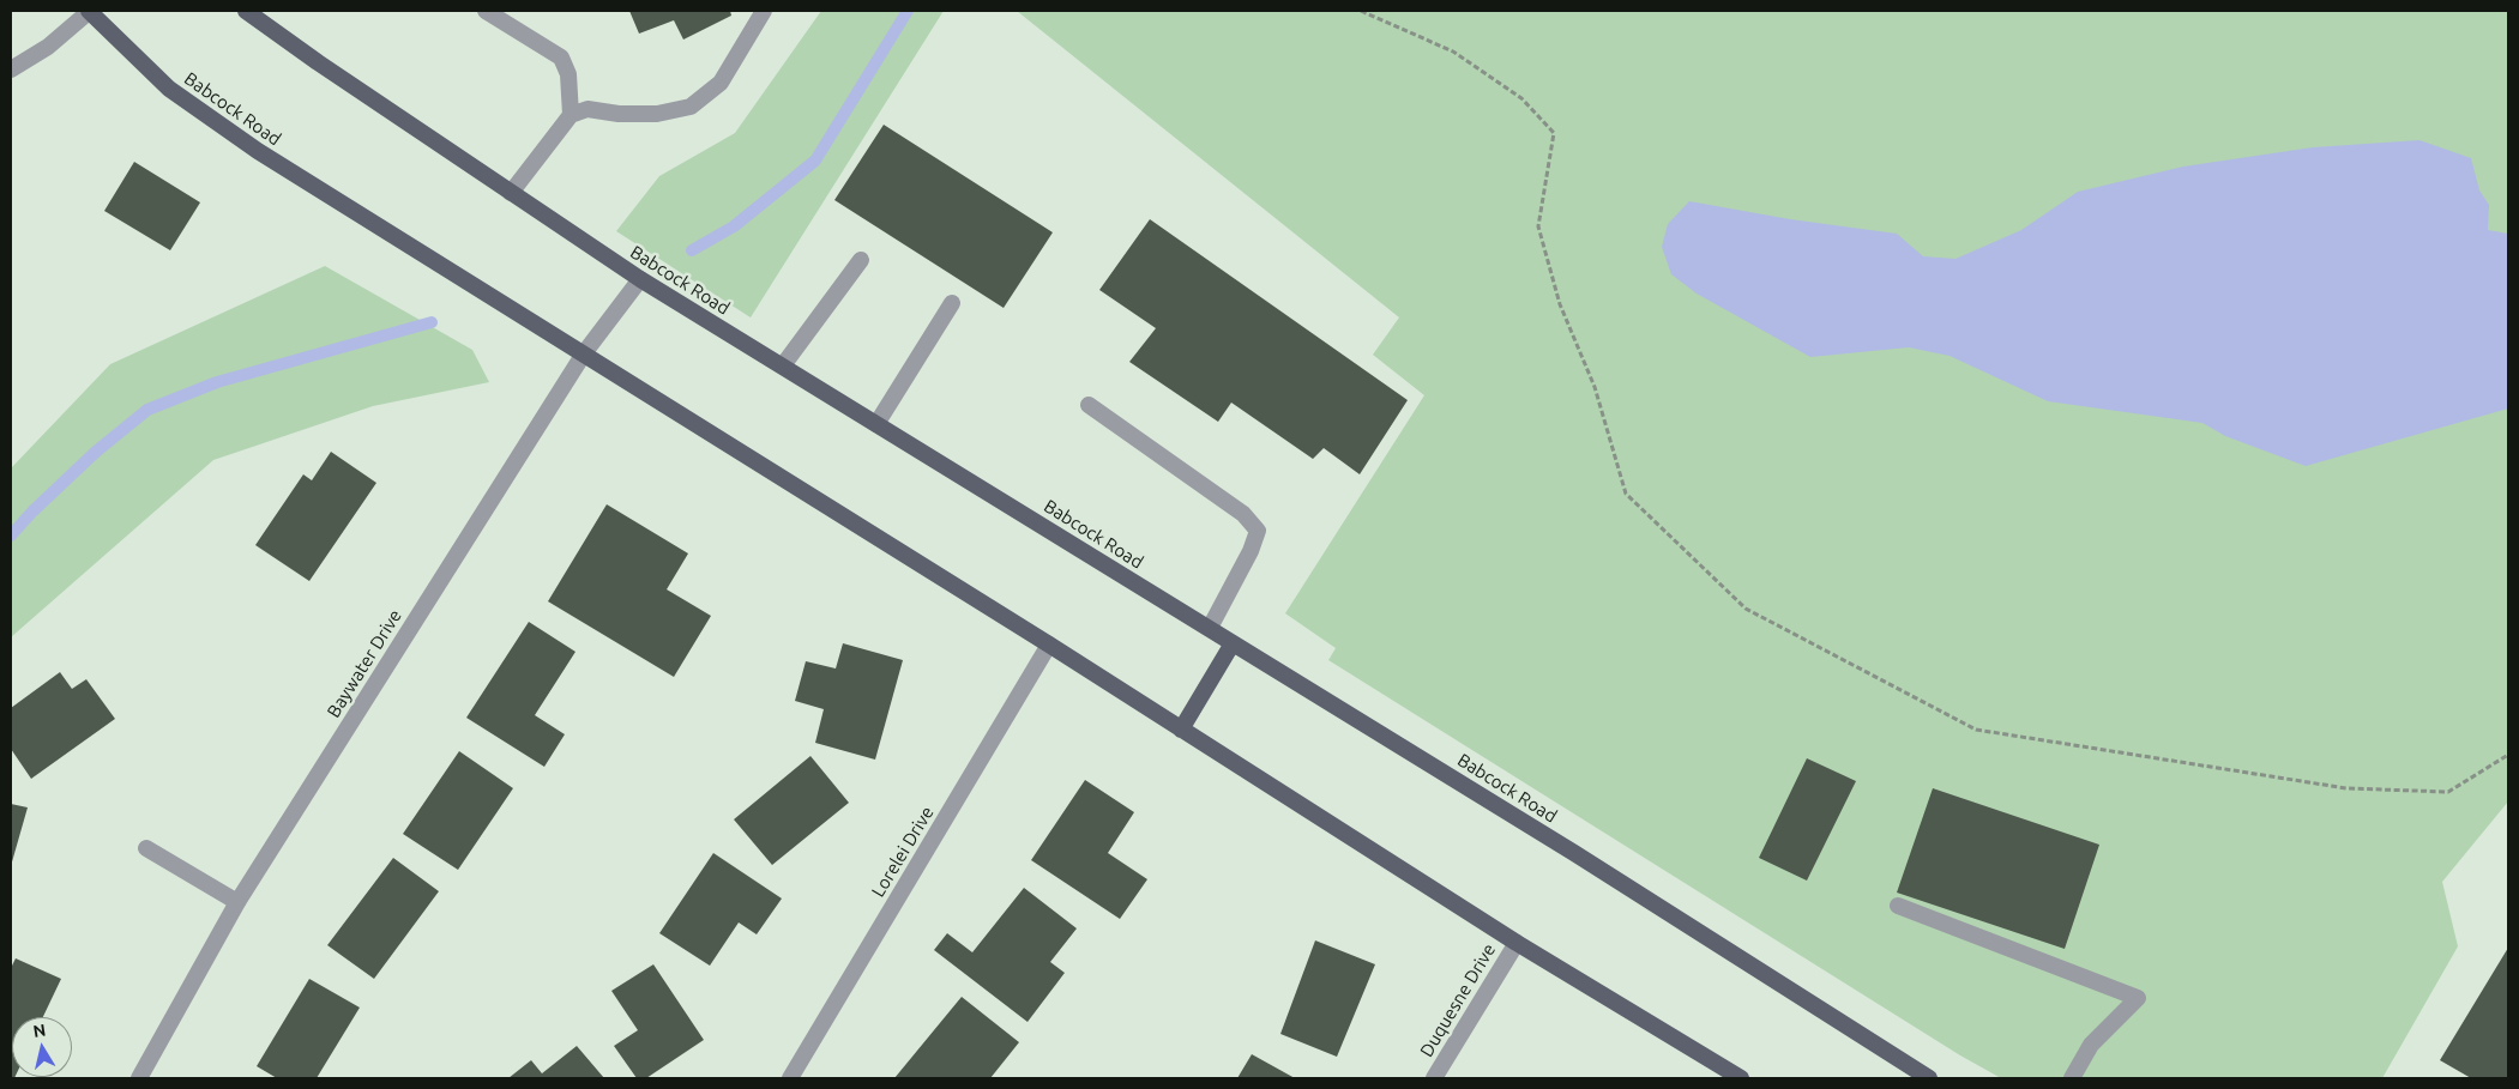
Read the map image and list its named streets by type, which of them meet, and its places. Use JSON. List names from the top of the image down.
{
  "streets": {
    "main road": ["Babcock Road"],
    "street": ["Baywater Drive", "Lorelei Drive", "Duquesne Drive"]
  },
  "crossings": [
    ["Babcock Road", "Baywater Drive"],
    ["Babcock Road", "Lorelei Drive"],
    ["Babcock Road", "Duquesne Drive"]
  ],
  "north": "top"
}
